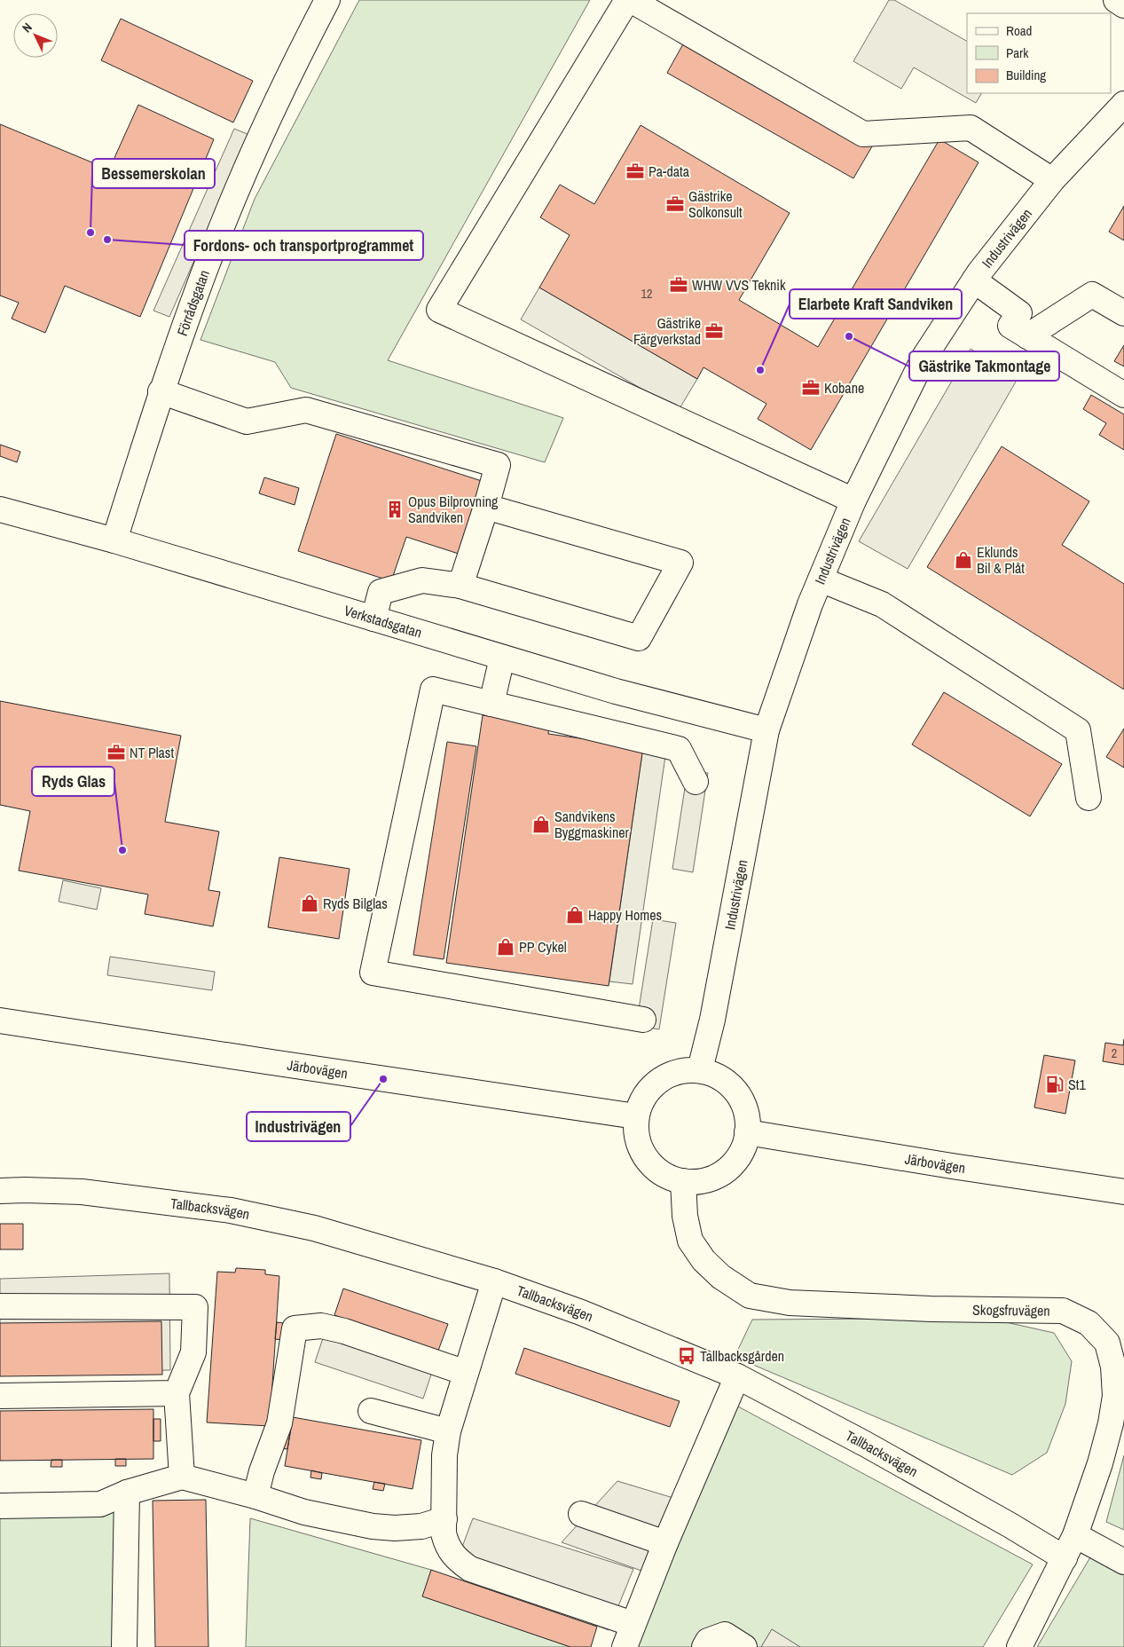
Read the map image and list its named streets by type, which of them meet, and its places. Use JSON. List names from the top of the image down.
{
  "streets": {
    "street": [
      "Industrivägen",
      "Förrådsgatan",
      "Verkstadsgatan",
      "Järbovägen",
      "Tallbacksvägen",
      "Skogsfruvägen"
    ]
  },
  "crossings": [
    ["Industrivägen", "Verkstadsgatan"],
    ["Industrivägen", "Järbovägen"],
    ["Industrivägen", "Skogsfruvägen"],
    ["Förrådsgatan", "Verkstadsgatan"],
    ["Järbovägen", "Skogsfruvägen"],
    ["Tallbacksvägen", "Skogsfruvägen"]
  ],
  "places": {
    "office": [
      "Pa-data",
      "Gästrike Solkonsult",
      "WHW VVS Teknik",
      "Gästrike Färgverkstad",
      "Kobane",
      "NT Plast"
    ],
    "other": [
      "Bessemerskolan",
      "Fordons- och transportprogrammet",
      "Gästrike Takmontage",
      "Elarbete Kraft Sandviken",
      "Ryds Glas",
      "Industrivägen"
    ],
    "building": ["Opus Bilprovning Sandviken"],
    "shop": [
      "Eklunds Bil & Plåt",
      "Sandvikens Byggmaskiner",
      "Ryds Bilglas",
      "Happy Homes",
      "PP Cykel"
    ],
    "fuel station": ["St1"],
    "bus stop": ["Tallbacksgården"]
  },
  "house_numbers": ["12", "2"],
  "legend": ["Road", "Park", "Building"],
  "north": "top left"
}
